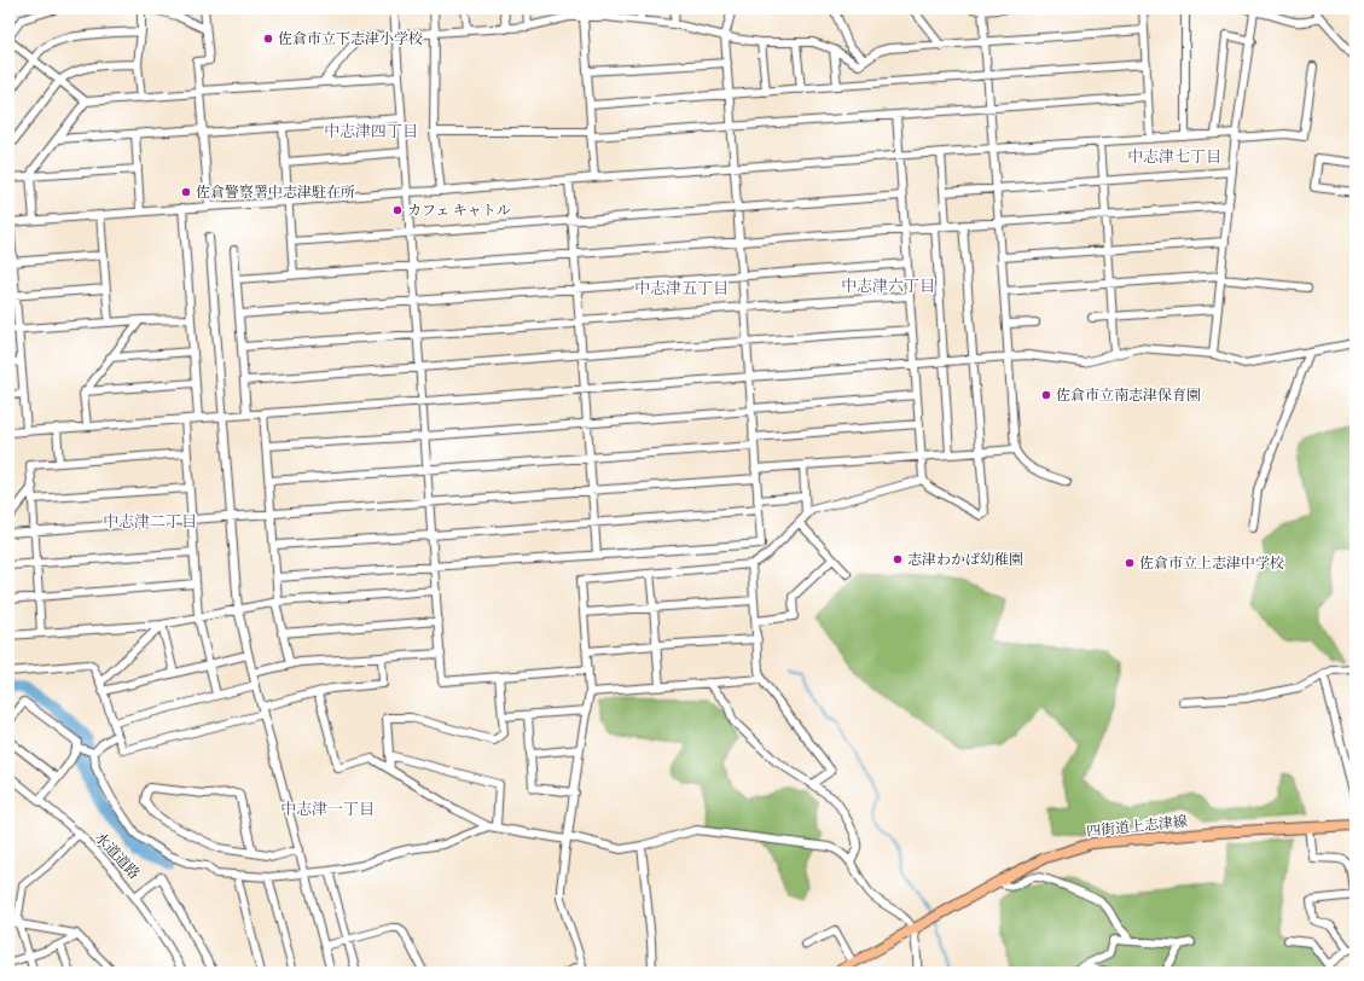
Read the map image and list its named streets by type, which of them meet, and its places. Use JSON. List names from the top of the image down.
{
  "streets": {
    "main road": ["四街道上志津線"],
    "street": ["水道道路"]
  },
  "districts": [
    "中志津四丁目",
    "中志津七丁目",
    "中志津六丁目",
    "中志津五丁目",
    "中志津二丁目",
    "中志津一丁目"
  ],
  "places": [
    "佐倉市立下志津小学校",
    "佐倉警察署中志津駐在所",
    "カフェ キャトル",
    "佐倉市立南志津保育園",
    "志津わかば幼稚園",
    "佐倉市立上志津中学校"
  ]
}
